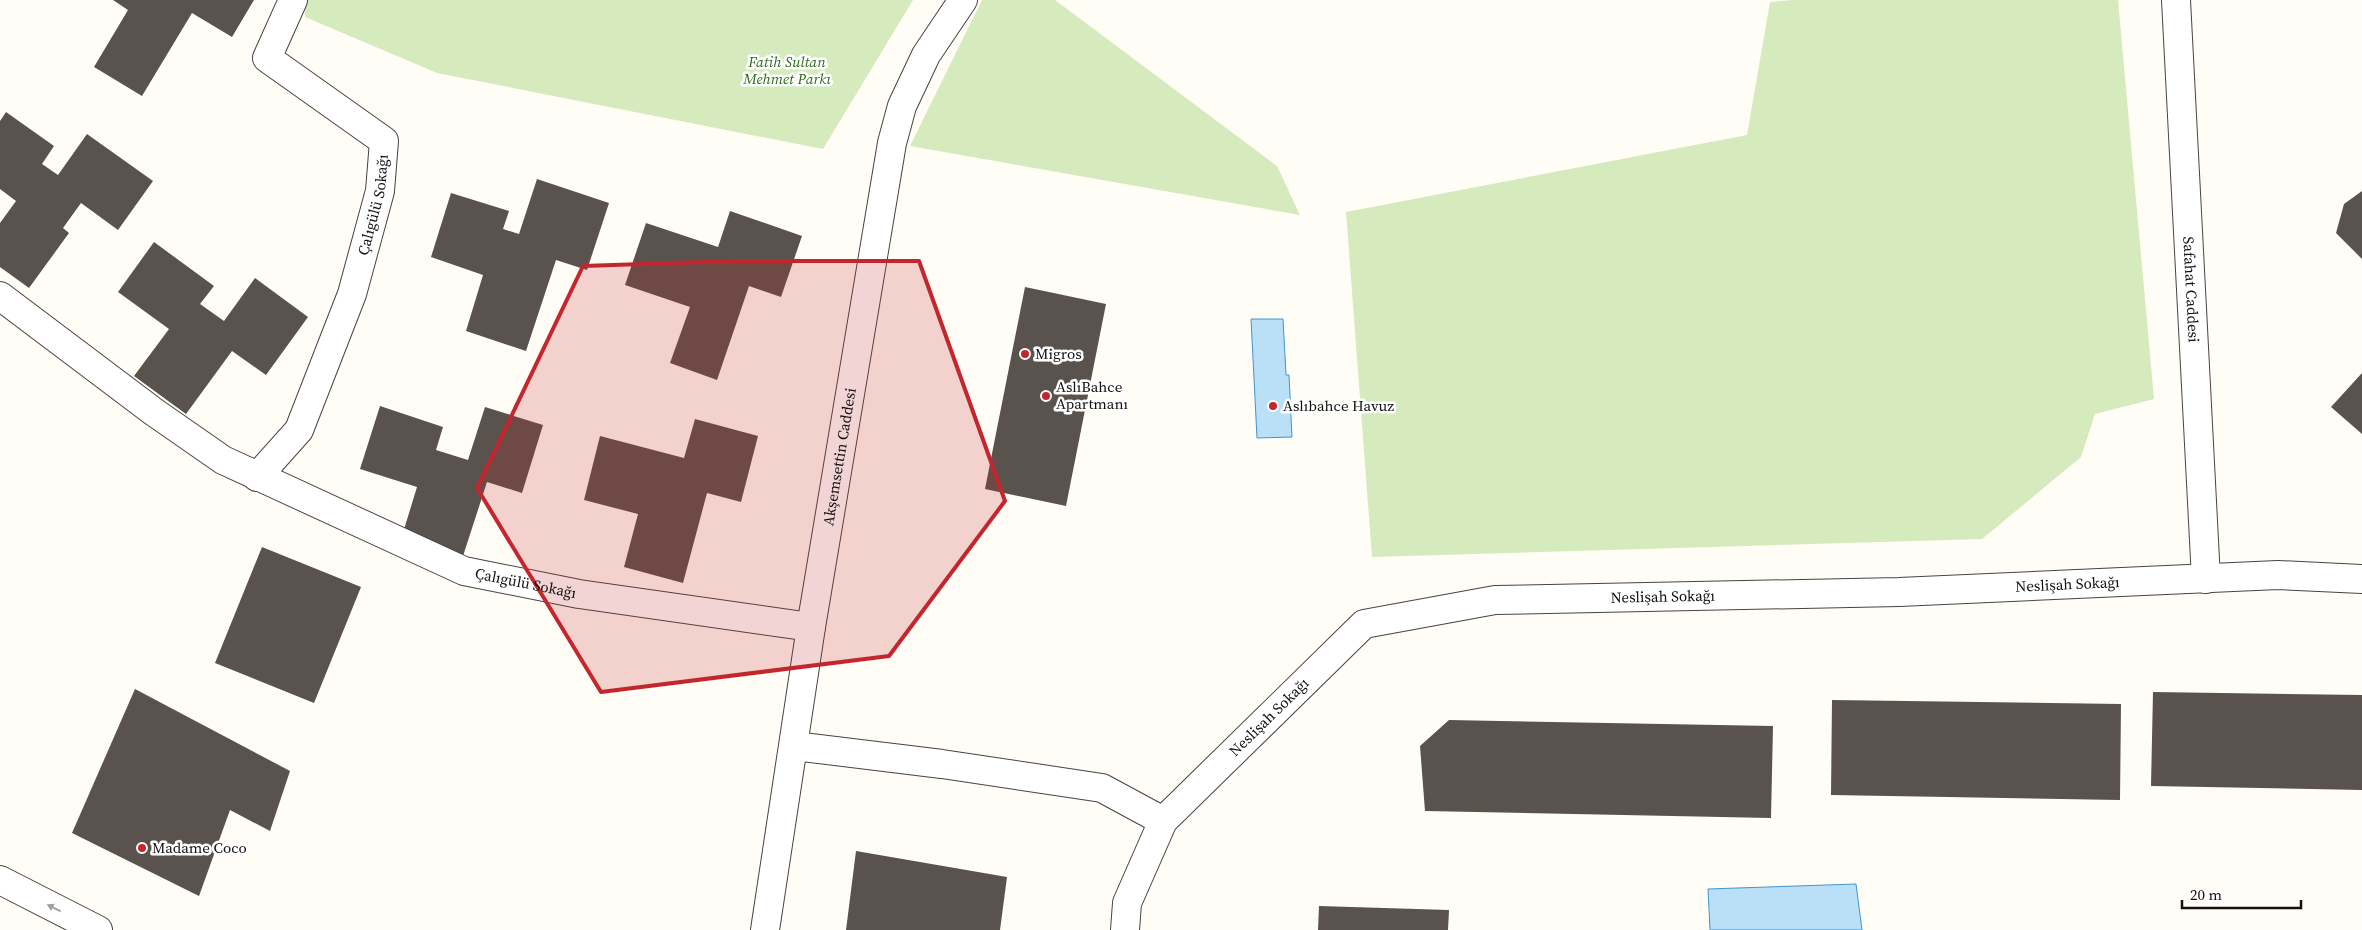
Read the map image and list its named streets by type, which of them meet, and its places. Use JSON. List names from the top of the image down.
{
  "streets": {
    "street": [
      "Çalıgülü Sokağı",
      "Safahat Caddesi",
      "Akşemsettin Caddesi",
      "Neslişah Sokağı"
    ]
  },
  "crossings": [
    ["Çalıgülü Sokağı", "Akşemsettin Caddesi"],
    ["Safahat Caddesi", "Neslişah Sokağı"]
  ],
  "parks": ["Fatih Sultan Mehmet Parkı"],
  "places": [
    "Migros",
    "AslıBahce Apartmanı",
    "Aslıbahce Havuz",
    "Madame Coco"
  ],
  "scale_bar": "20 m"
}
